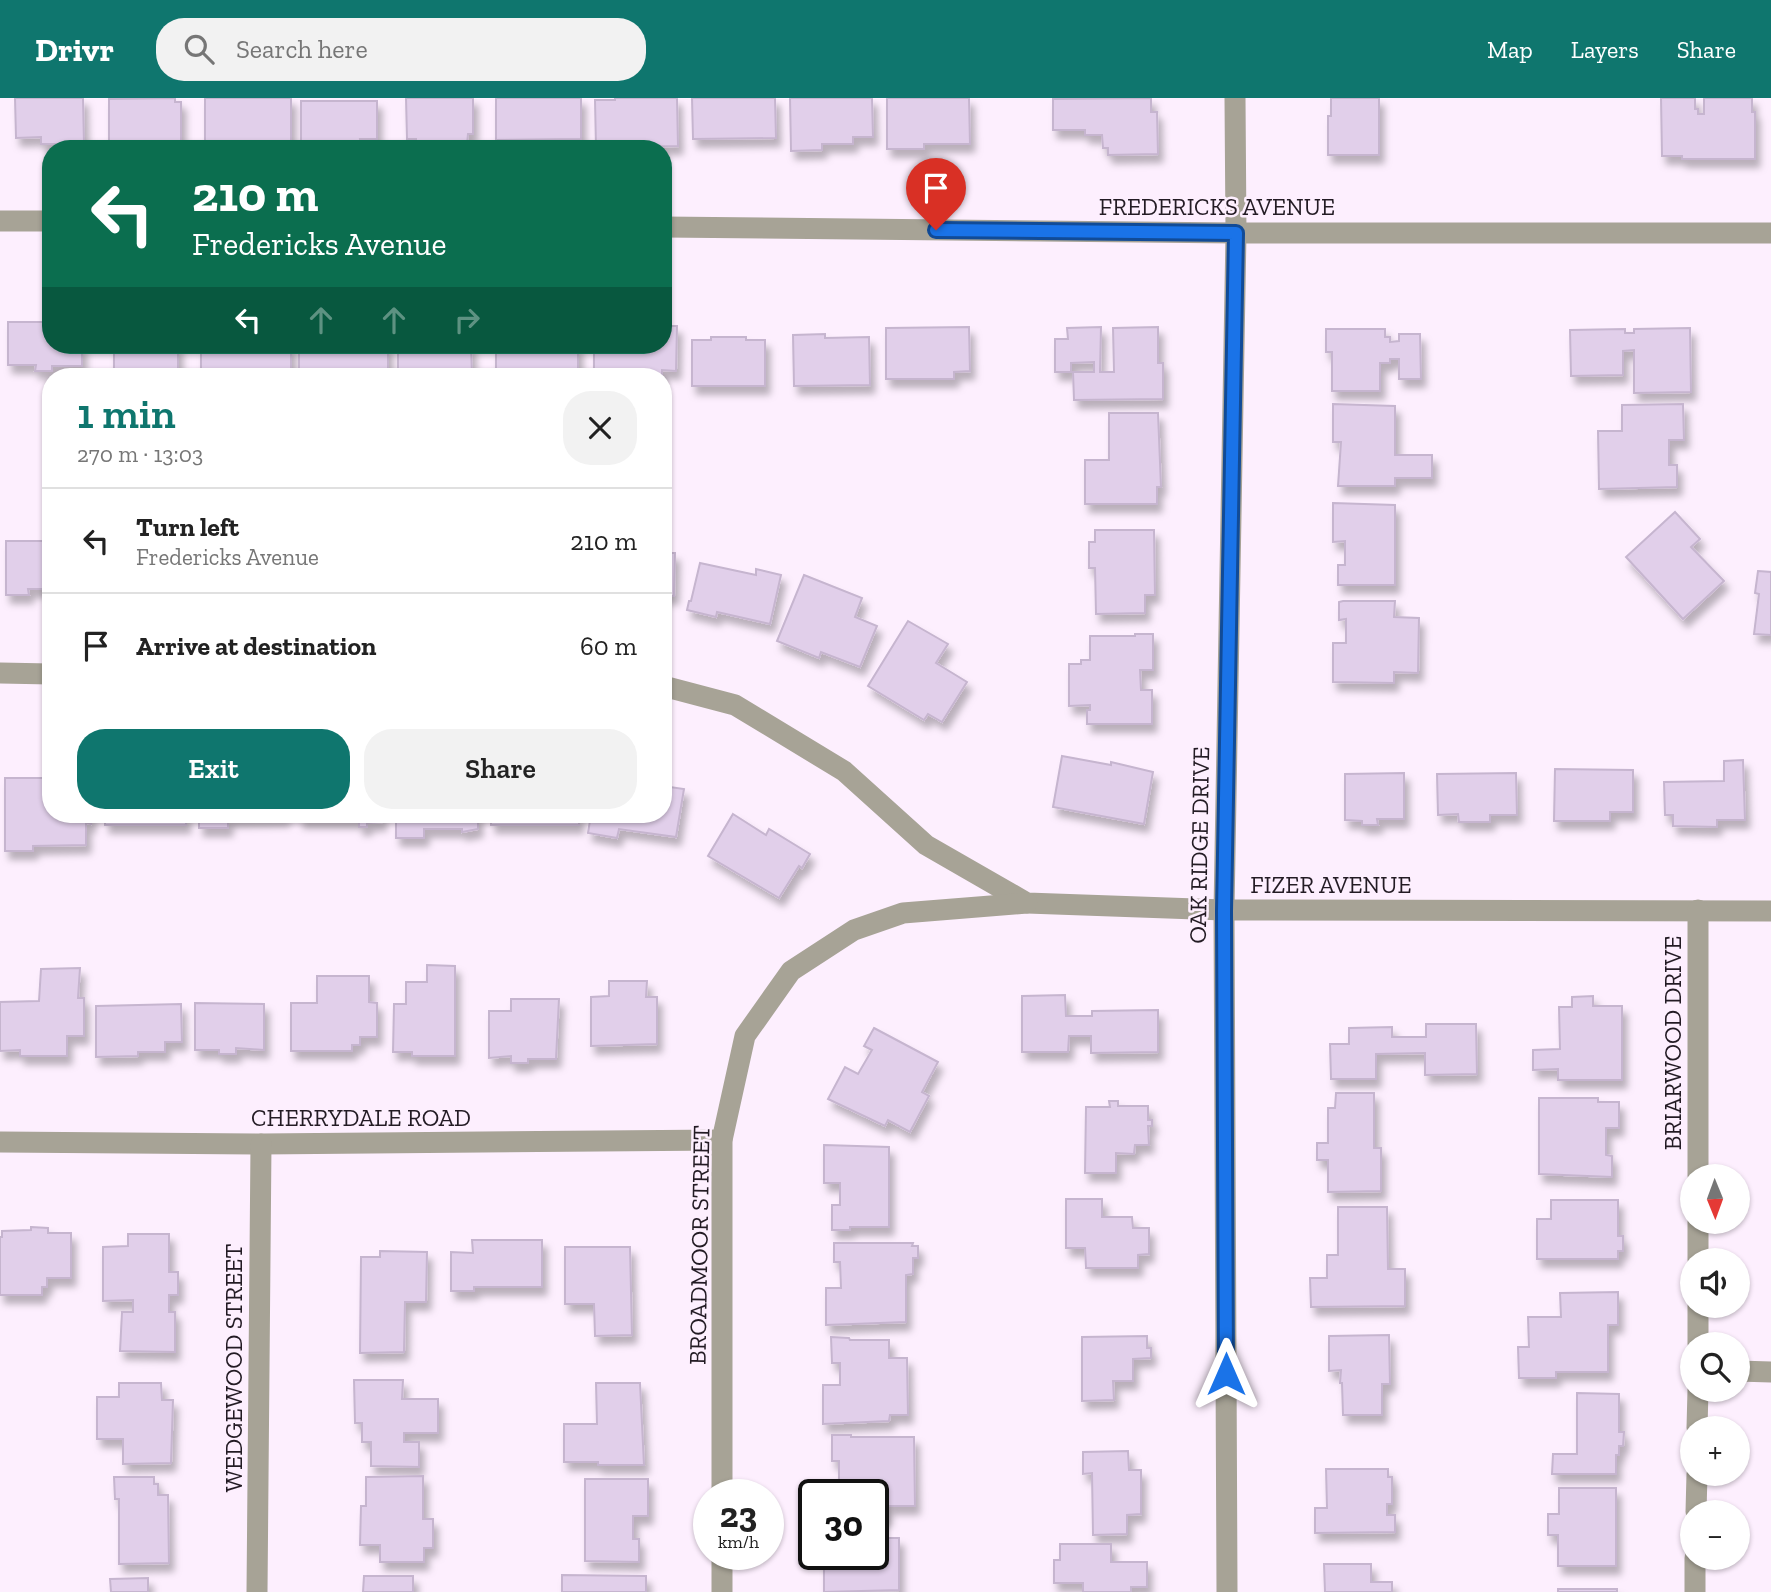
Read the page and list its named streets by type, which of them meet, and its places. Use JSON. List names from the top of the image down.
{
  "streets": {
    "street": [
      "FREDERICKS AVENUE",
      "OAK RIDGE DRIVE",
      "FIZER AVENUE",
      "BRIARWOOD DRIVE",
      "CHERRYDALE ROAD",
      "BROADMOOR STREET",
      "WEDGEWOOD STREET"
    ]
  },
  "crossings": [
    ["FREDERICKS AVENUE", "OAK RIDGE DRIVE"],
    ["OAK RIDGE DRIVE", "FIZER AVENUE"],
    ["FIZER AVENUE", "BRIARWOOD DRIVE"],
    ["FIZER AVENUE", "BROADMOOR STREET"],
    ["CHERRYDALE ROAD", "BROADMOOR STREET"],
    ["CHERRYDALE ROAD", "WEDGEWOOD STREET"]
  ],
  "north": "bottom",
  "page": {
    "header": "Drivr",
    "search": "Search here",
    "nav": ["Map", "Layers", "Share"],
    "turn": ["210 m", "Fredericks Avenue"],
    "heading": ["1 min", "270 m · 13:03"],
    "list": [
      {
        "name": "Turn left",
        "note": "Fredericks Avenue",
        "value": "210 m"
      },
      {
        "name": "Arrive at destination",
        "value": "60 m"
      }
    ],
    "buttons": ["Exit", "Share"],
    "map_buttons": ["+", "−"],
    "speed": "23 km/h",
    "limit": "30"
  }
}
